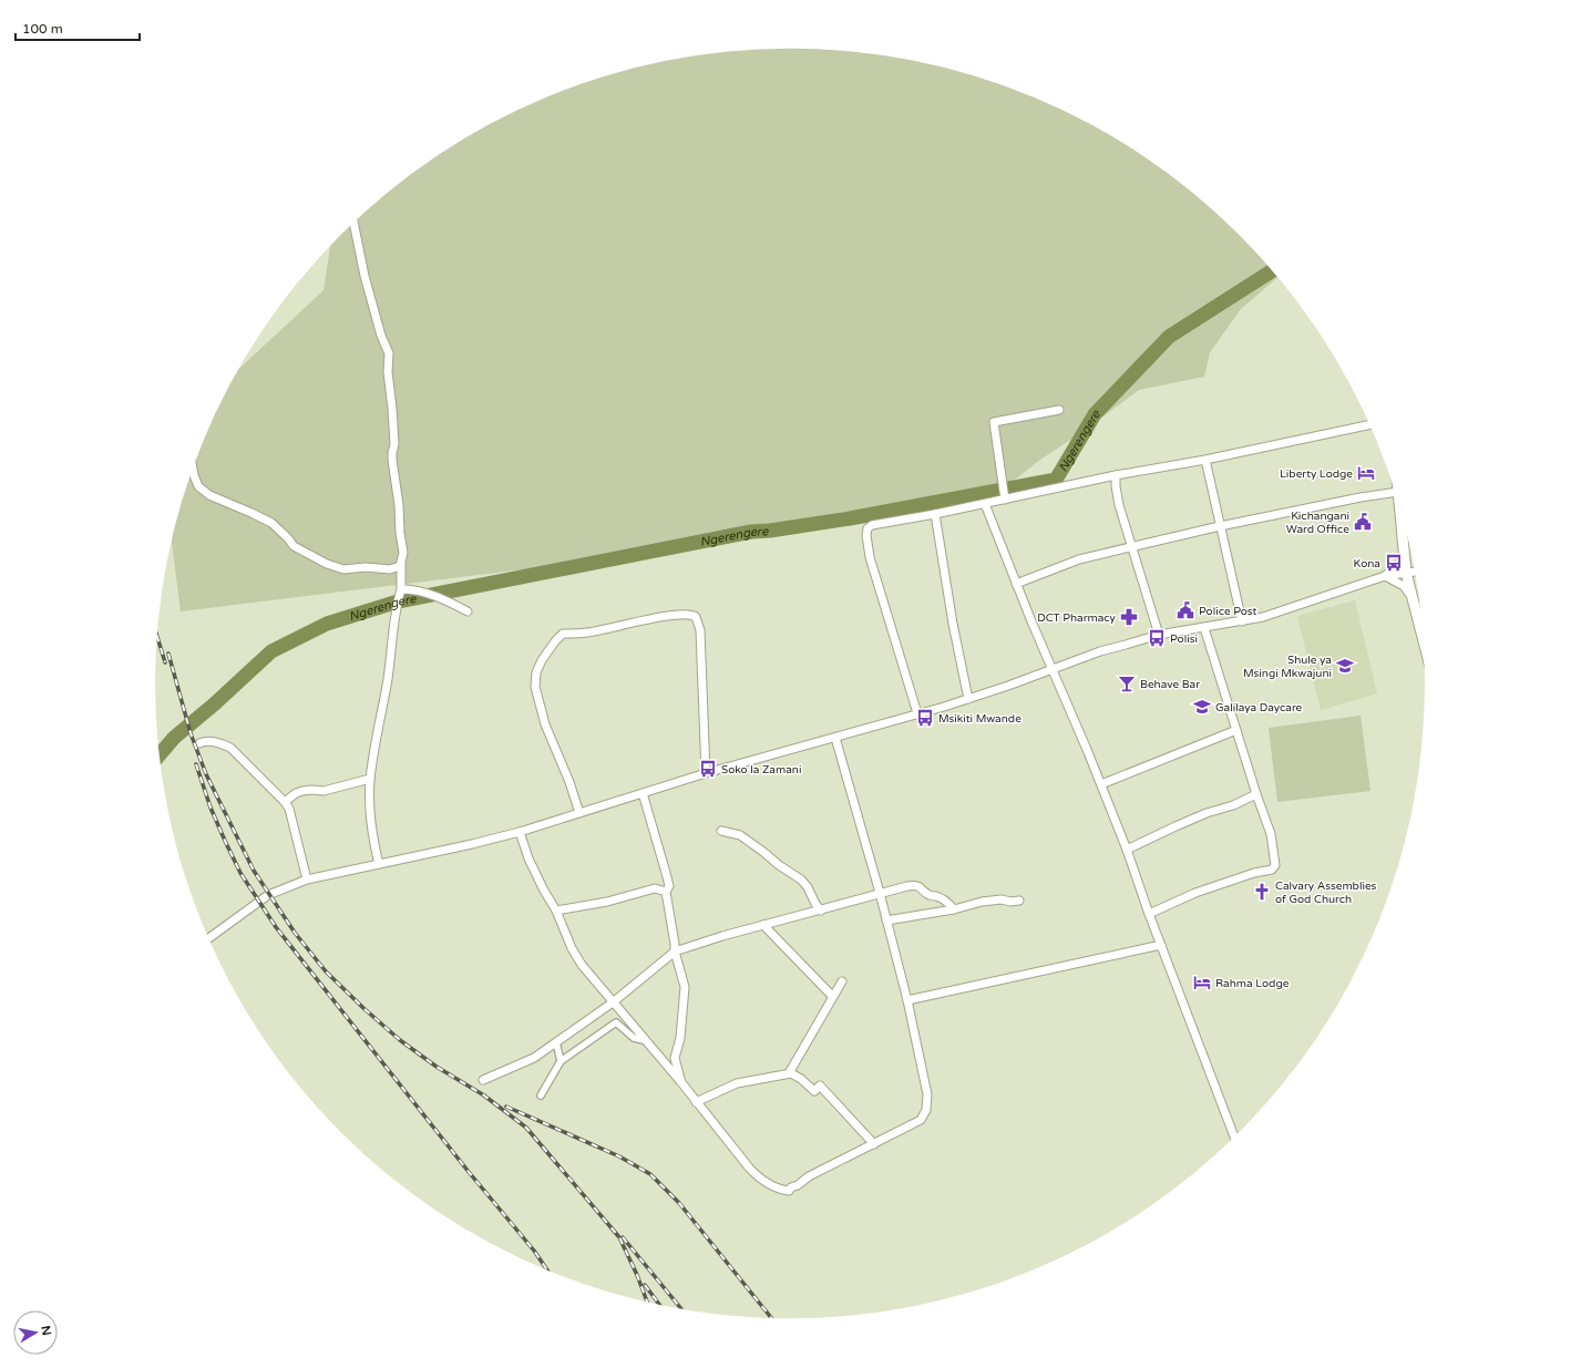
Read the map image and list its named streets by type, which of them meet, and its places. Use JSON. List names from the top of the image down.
{
  "water": ["Ngerengere"],
  "places": {
    "hotel": ["Liberty Lodge", "Rahma Lodge"],
    "public building": ["Kichangani Ward Office", "Police Post"],
    "bus stop": [
      "Kona",
      "Polisi",
      "Msikiti Mwande",
      "Soko la Zamani"
    ],
    "pharmacy": ["DCT Pharmacy"],
    "school or university": ["Shule ya Msingi Mkwajuni", "Galilaya Daycare"],
    "bar": ["Behave Bar"],
    "church": ["Calvary Assemblies of God Church"]
  },
  "scale_bar": "100 m",
  "north": "right"
}
